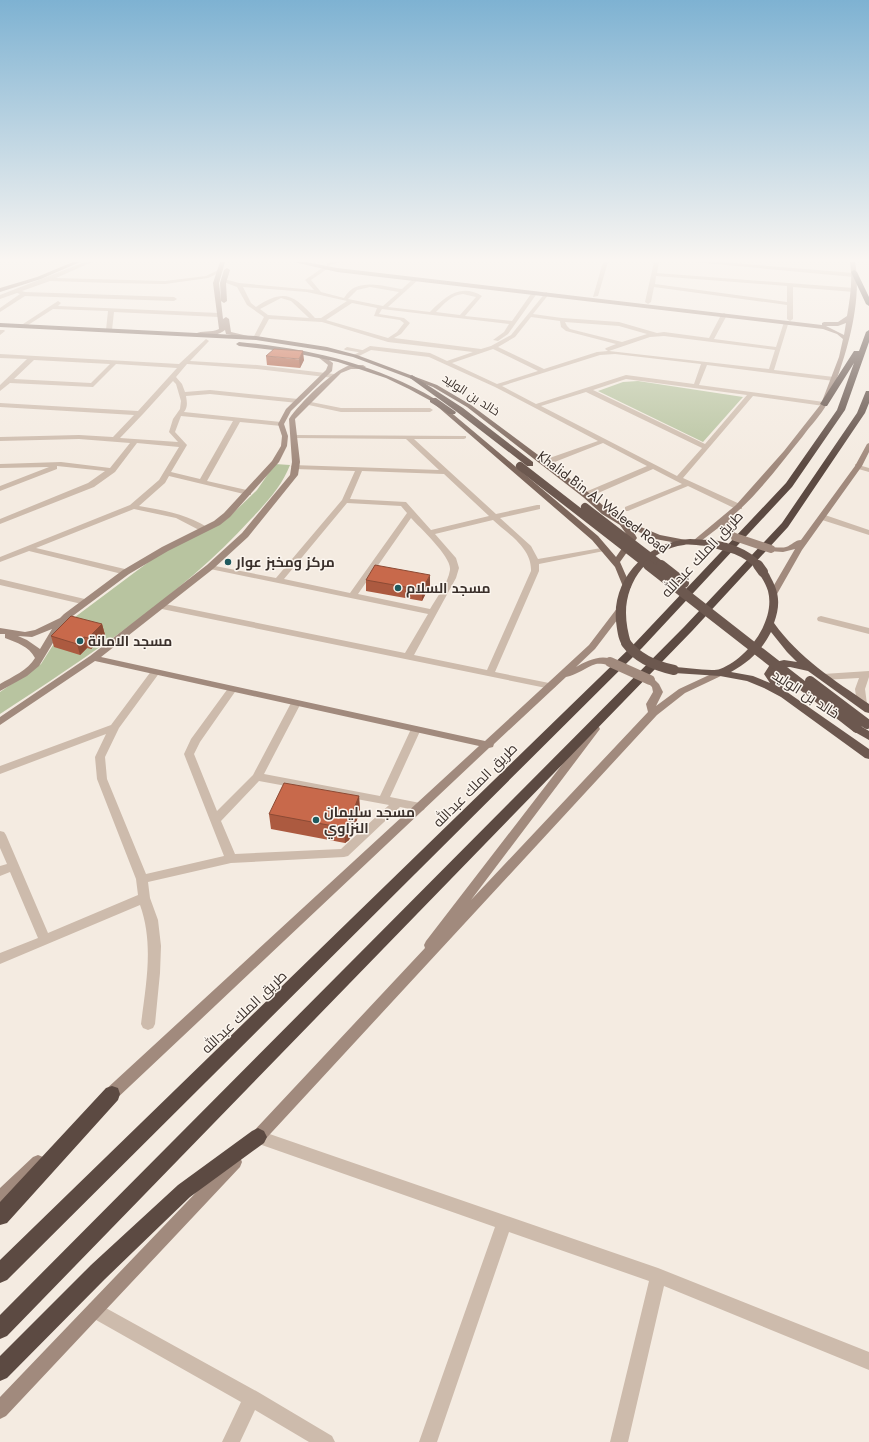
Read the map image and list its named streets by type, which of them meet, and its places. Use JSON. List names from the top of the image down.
{
  "streets": {
    "highway": ["خالد بن الوليد", "Khalid Bin Al Waleed Road", "طريق الملك عبدالله"]
  },
  "crossings": [
    ["خالد بن الوليد", "Khalid Bin Al Waleed Road"]
  ],
  "places": [
    "مركز ومخبز عوار",
    "مسجد السلام",
    "مسجد الامانة",
    "مسجد سليمان النزاوي"
  ]
}
